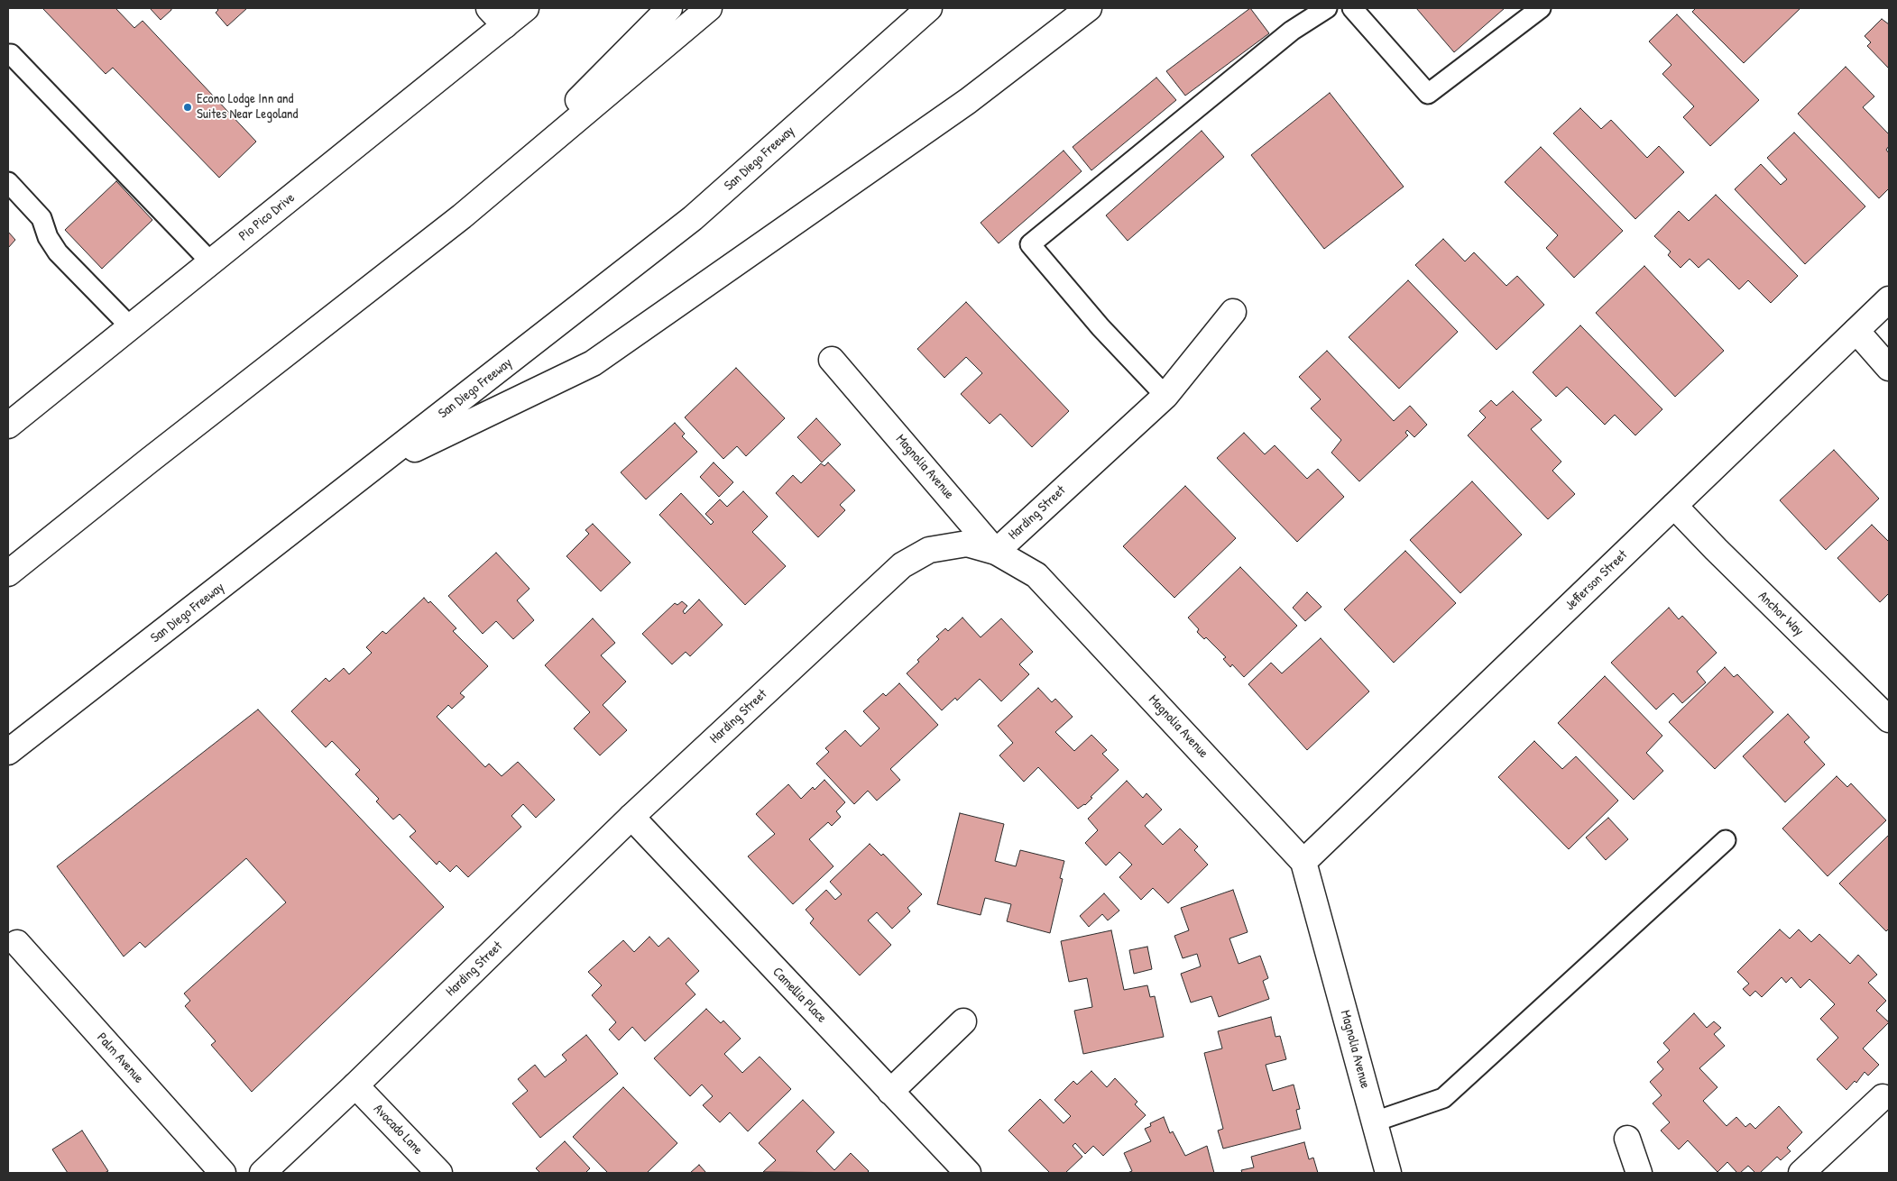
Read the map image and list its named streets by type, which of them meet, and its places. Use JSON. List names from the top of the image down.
{
  "streets": {
    "main road": [
      "San Diego Freeway",
      "Pio Pico Drive",
      "Magnolia Avenue",
      "Harding Street",
      "Jefferson Street",
      "Anchor Way",
      "Camellia Place",
      "Palm Avenue",
      "Avocado Lane"
    ]
  },
  "crossings": [
    ["Magnolia Avenue", "Harding Street"],
    ["Magnolia Avenue", "Jefferson Street"],
    ["Harding Street", "Camellia Place"],
    ["Harding Street", "Avocado Lane"],
    ["Jefferson Street", "Anchor Way"]
  ],
  "places": ["Econo Lodge Inn and Suites Near Legoland"]
}
